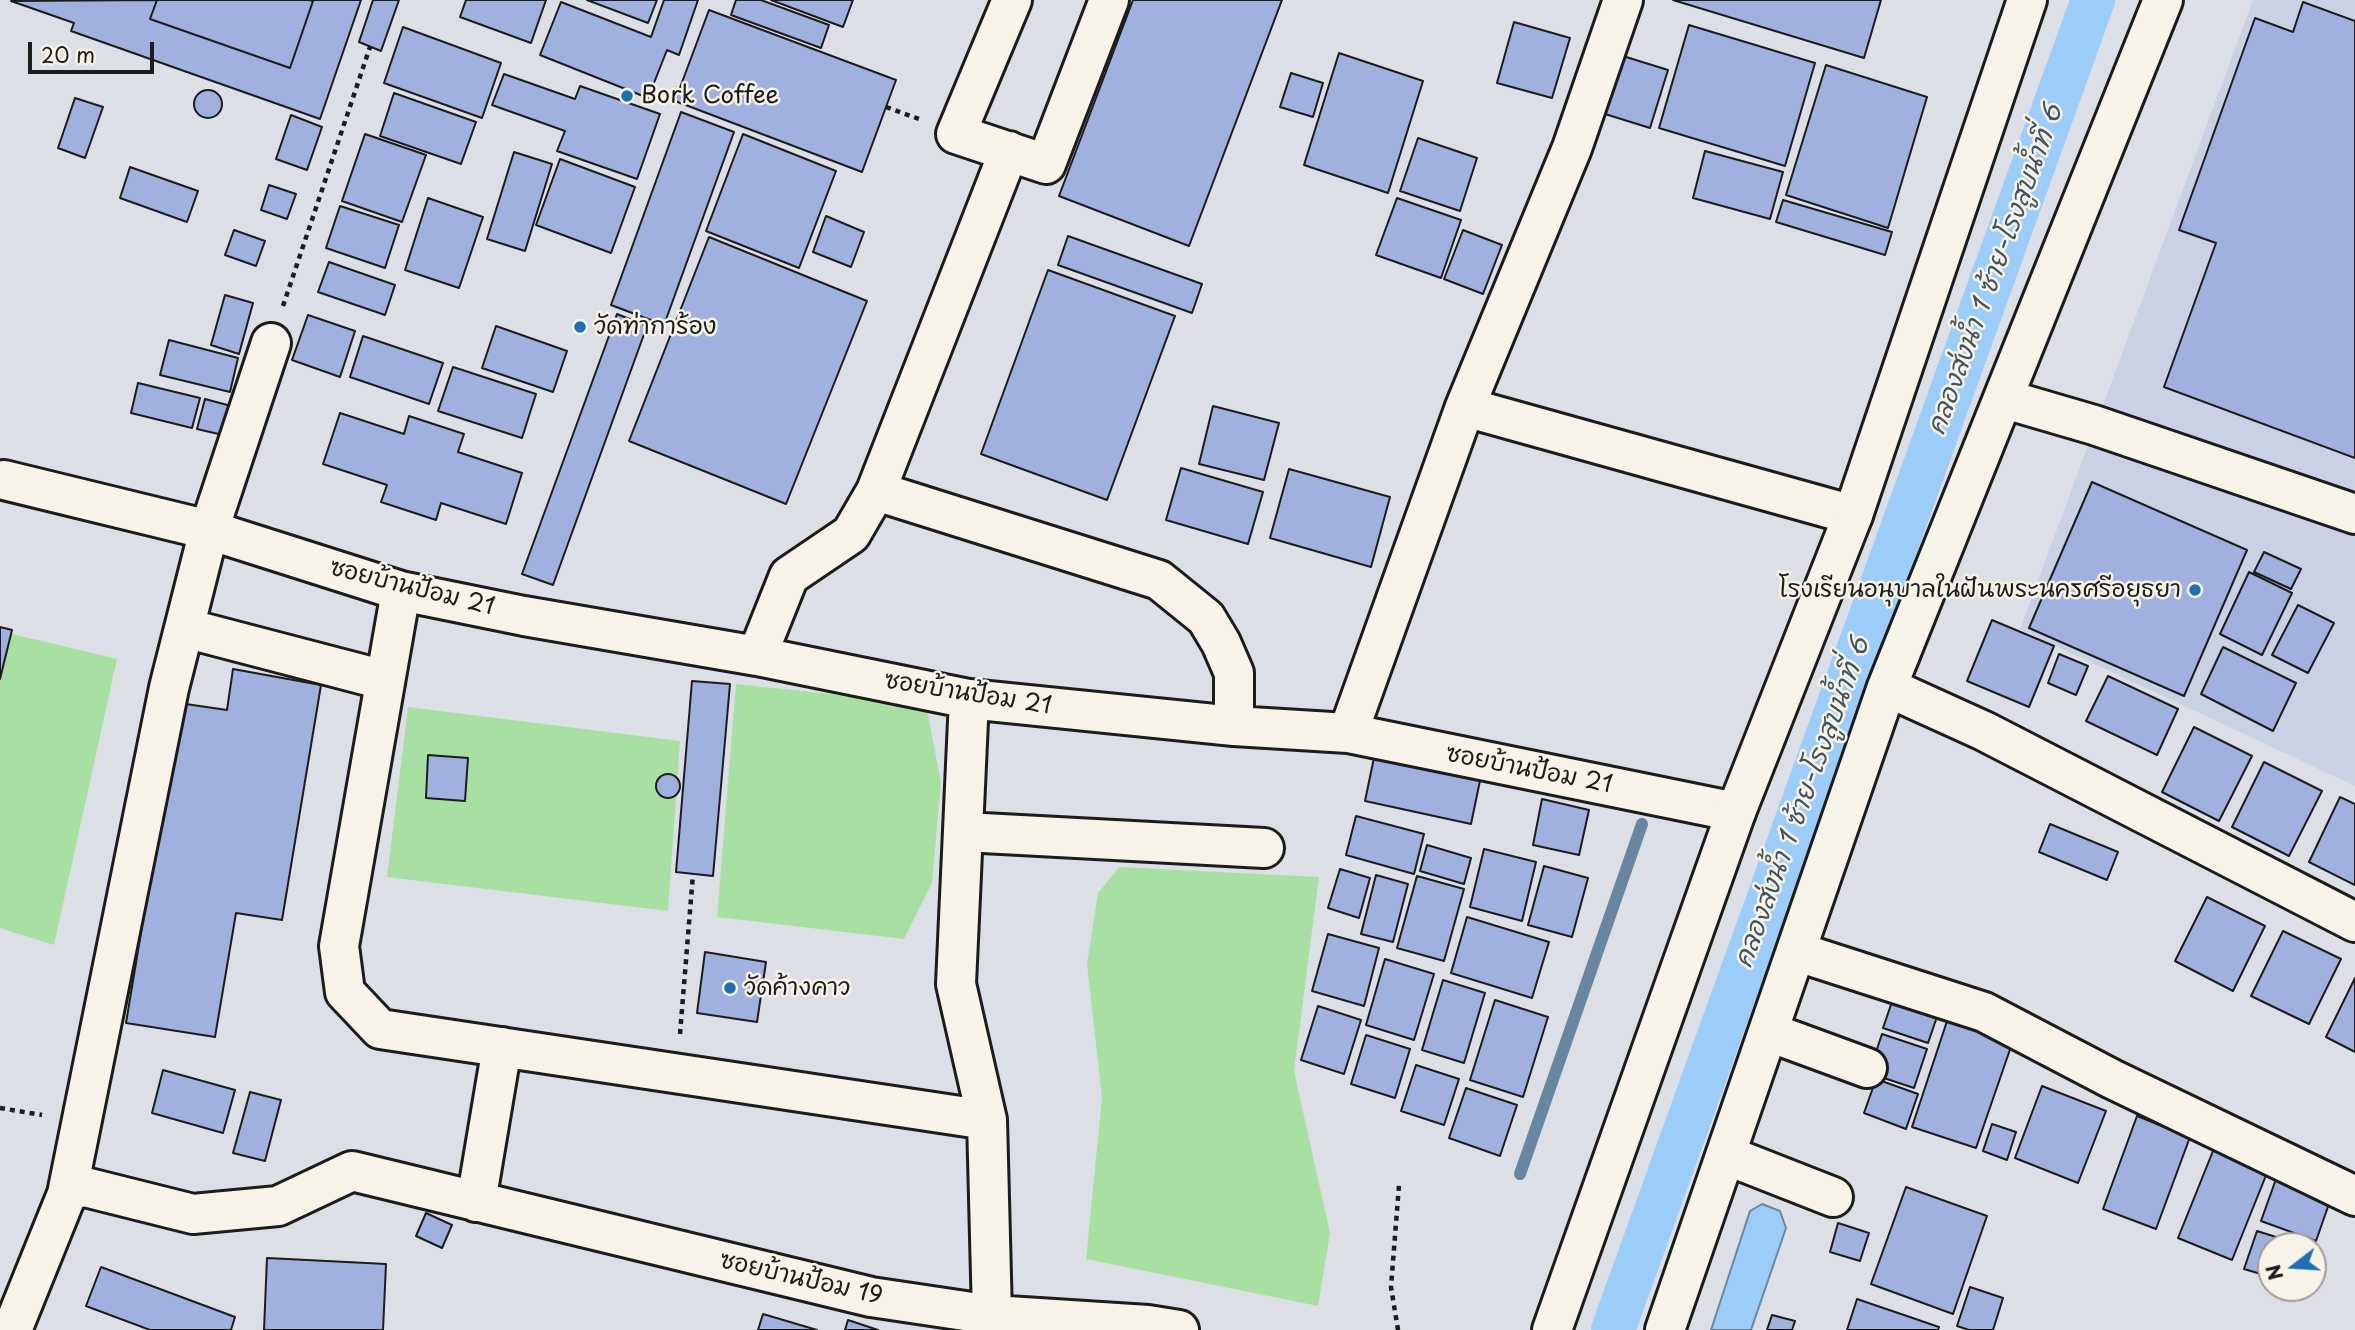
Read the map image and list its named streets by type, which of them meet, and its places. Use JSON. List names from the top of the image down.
{
  "streets": {
    "street": ["ซอยบ้านป้อม 21", "ซอยบ้านป้อม 19"]
  },
  "water": ["คลองส่งน้ำ 1 ซ้าย-โรงสูบน้ำที่ 6"],
  "places": [
    "Bork Coffee",
    "วัดท่าการ้อง",
    "โรงเรียนอนุบาลในฝันพระนครศรีอยุธยา",
    "วัดค้างคาว"
  ],
  "scale_bar": "20 m",
  "north": "left"
}
